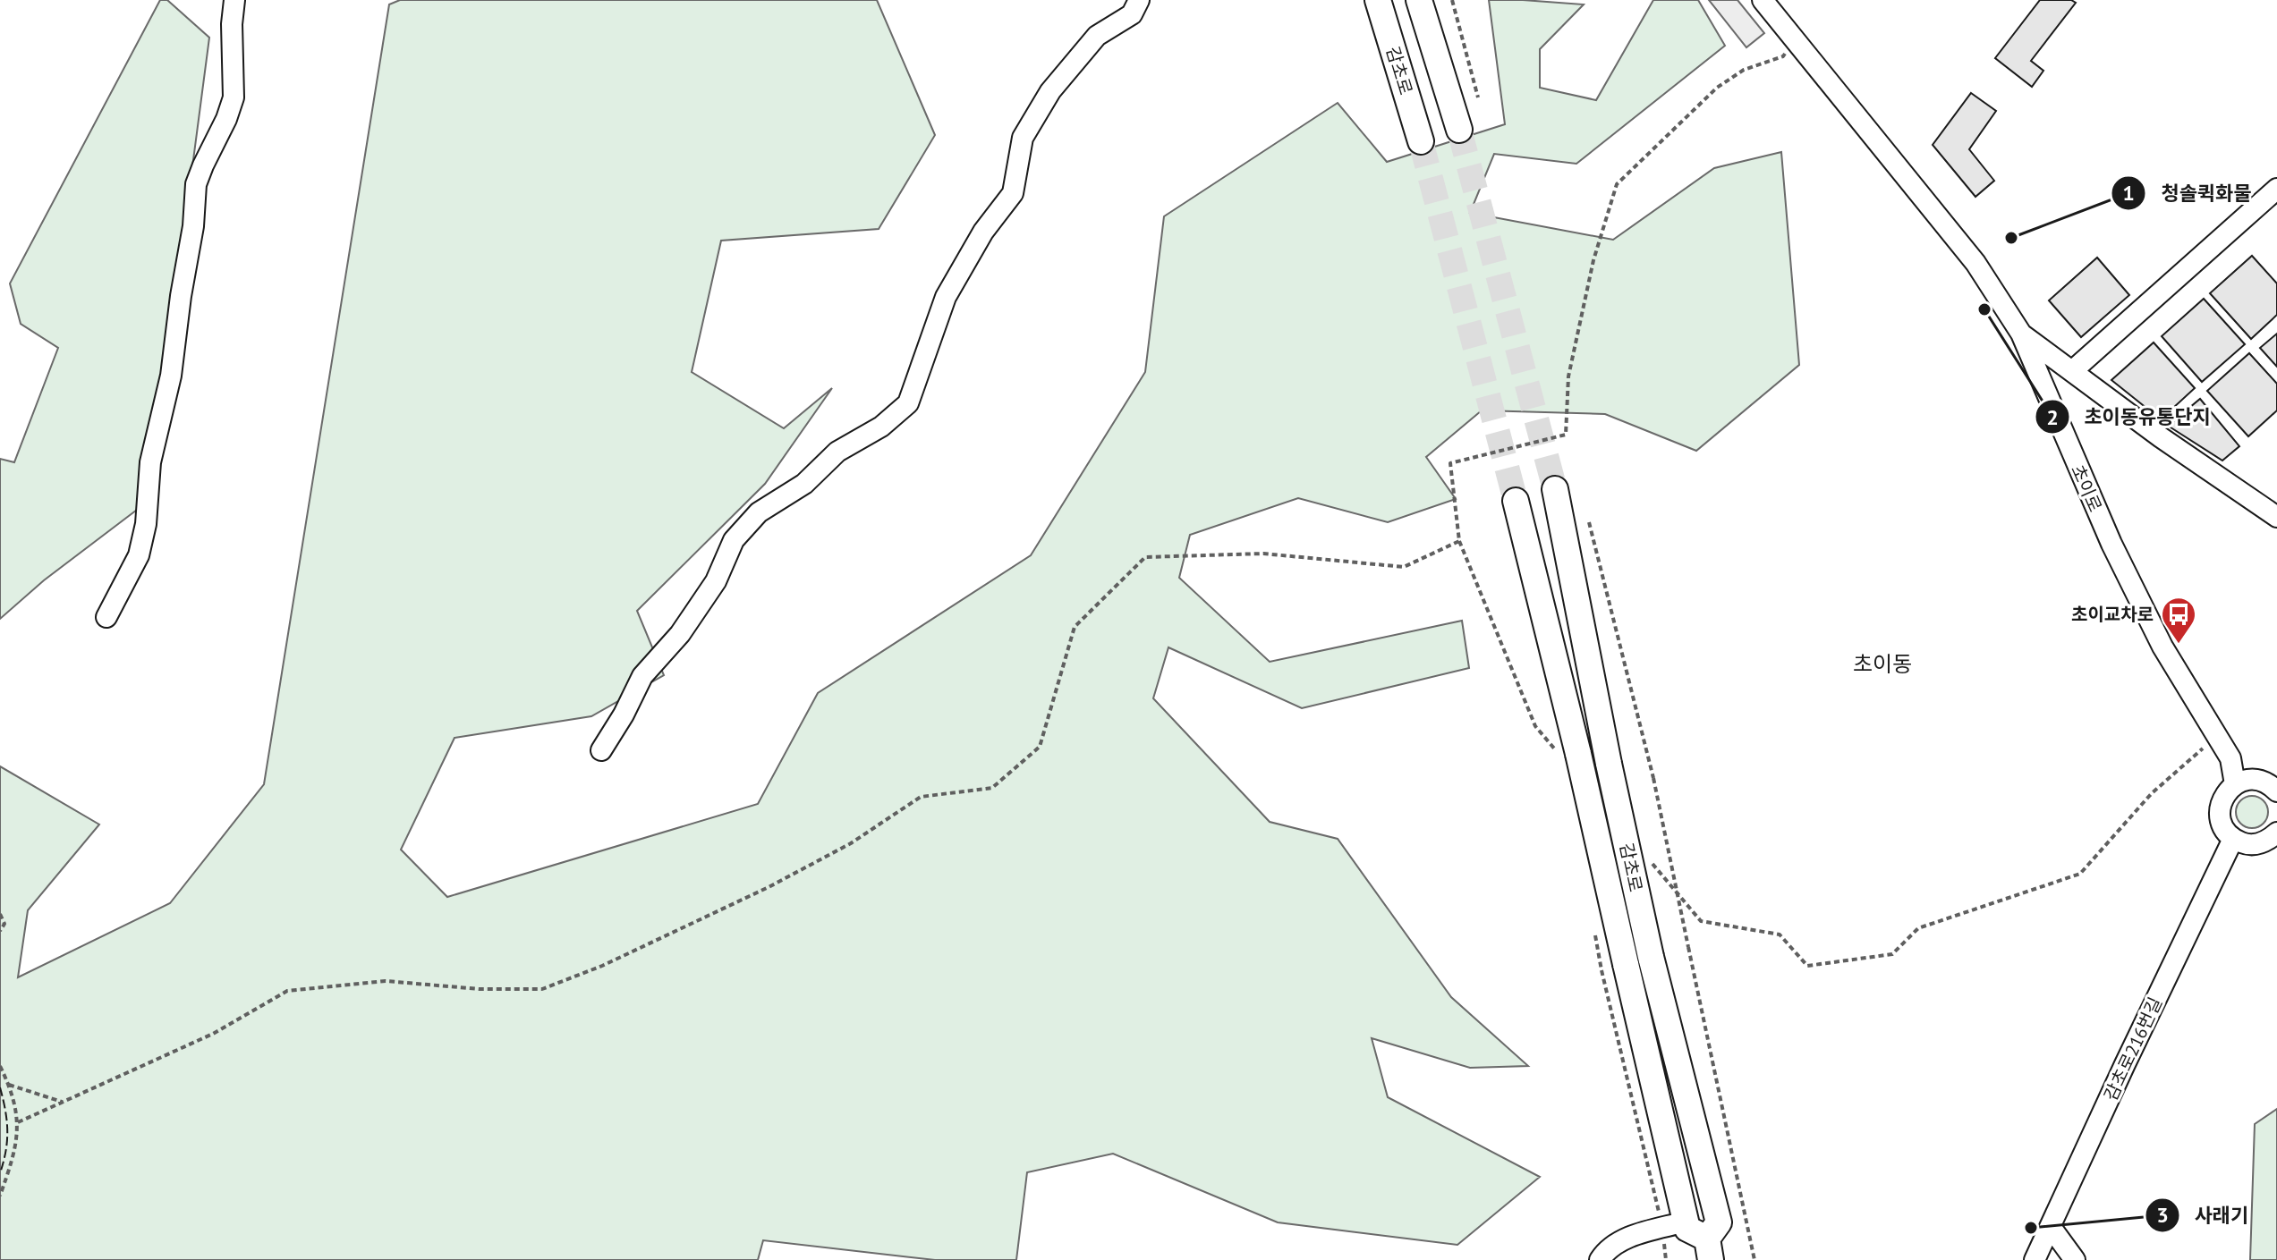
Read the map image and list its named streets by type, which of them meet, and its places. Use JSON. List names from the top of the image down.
{
  "streets": {
    "main road": ["감초로"],
    "street": ["초이로", "감초로216번길"]
  },
  "districts": ["초이동"],
  "places": {
    "other": ["청솔퀵화물", "초이동유통단지", "사래기"],
    "bus stop": ["초이교차로"]
  }
}
